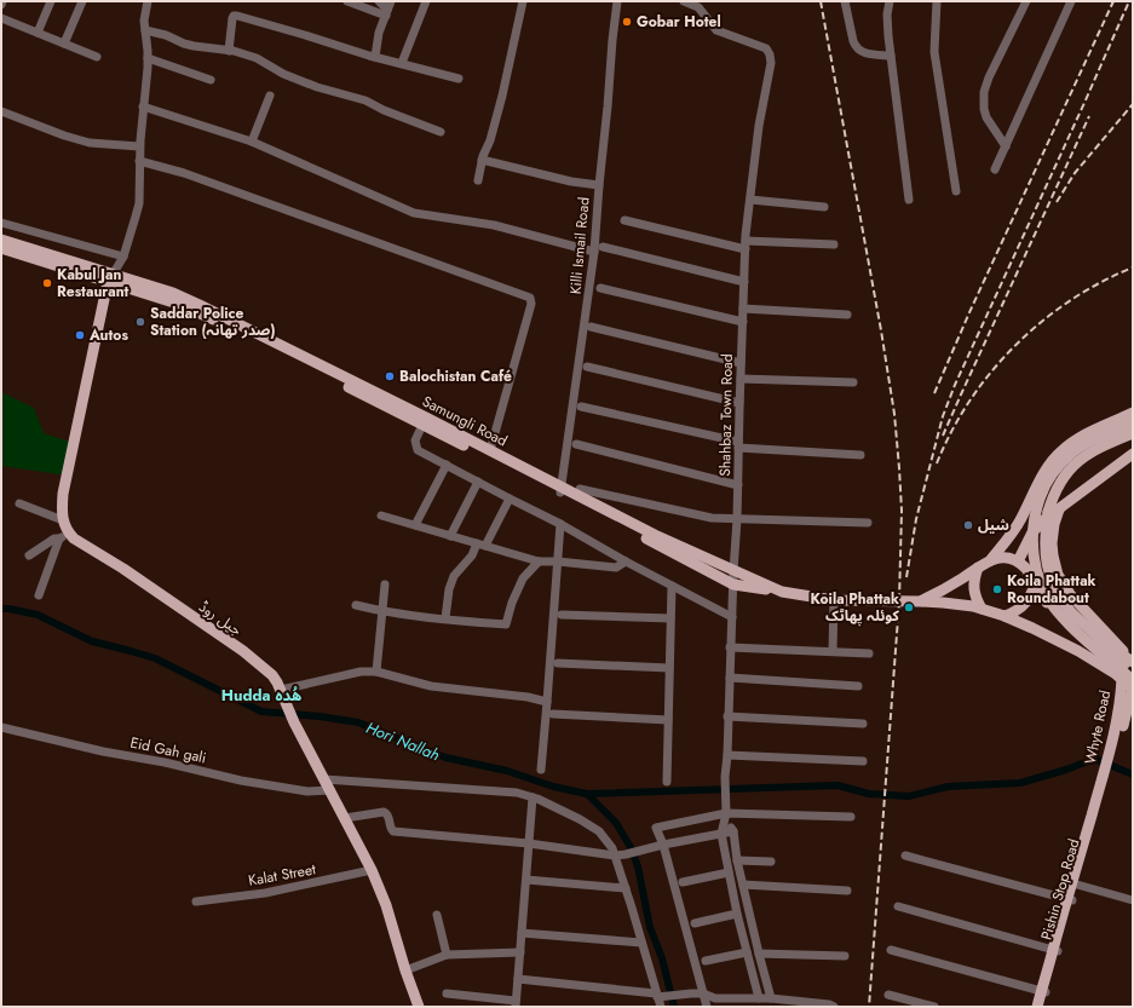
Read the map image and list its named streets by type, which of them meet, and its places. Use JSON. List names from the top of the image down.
{
  "streets": {
    "main road": [
      "Samungli Road",
      "جیل روڈ",
      "Whyte Road",
      "Pishin Stop Road"
    ],
    "street": [
      "Killi Ismail Road",
      "Shahbaz Town Road",
      "Eid Gah gali",
      "Kalat Street"
    ]
  },
  "crossings": [
    ["Killi Ismail Road", "Samungli Road"],
    ["Shahbaz Town Road", "Samungli Road"],
    ["Samungli Road", "Whyte Road"],
    ["جیل روڈ", "Eid Gah gali"],
    ["جیل روڈ", "Kalat Street"],
    ["Whyte Road", "Pishin Stop Road"]
  ],
  "districts": ["Hudda ھُدہ"],
  "water": ["Hori Nallah"],
  "places": [
    "Gobar Hotel",
    "Kabul Jan Restaurant",
    "Saddar Police Station (صدر تھانہ)",
    "Autos",
    "Balochistan Café",
    "شیل",
    "Koila Phattak Roundabout",
    "Koila Phattak کوئلہ پھاٹک"
  ]
}
